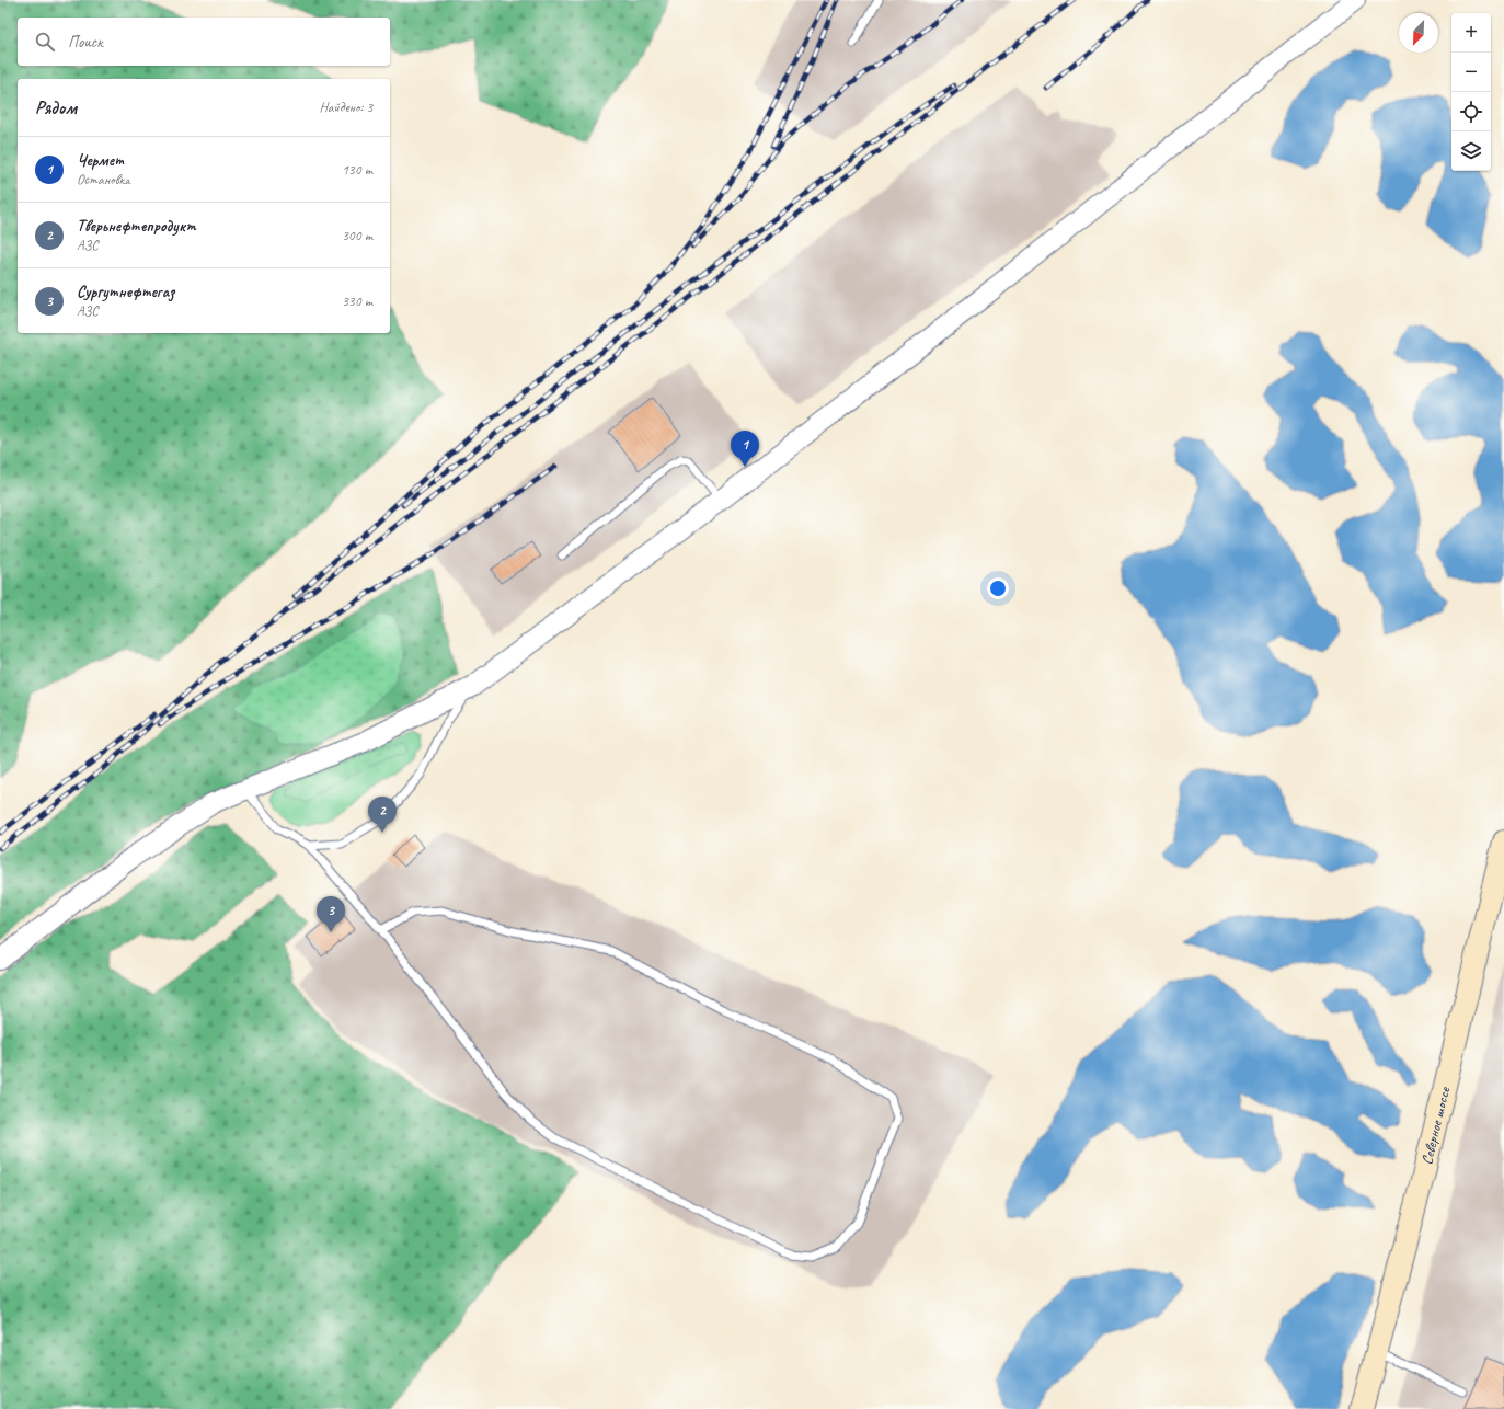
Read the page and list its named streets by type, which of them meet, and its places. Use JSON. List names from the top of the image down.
{
  "streets": {
    "main road": ["Северное шоссе"]
  },
  "north": "bottom left",
  "page": {
    "map_buttons": ["+", "−"],
    "search": "Поиск",
    "heading": ["Рядом", "Найдено: 3"],
    "list": [
      {
        "mark": "1",
        "name": "Чермет",
        "note": "Остановка",
        "value": "130 m"
      },
      {
        "mark": "2",
        "name": "Тверьнефтепродукт",
        "note": "АЗС",
        "value": "300 m"
      },
      {
        "mark": "3",
        "name": "Сургутнефтегаз",
        "note": "АЗС",
        "value": "330 m"
      }
    ],
    "pins": ["1", "2", "3"]
  }
}
